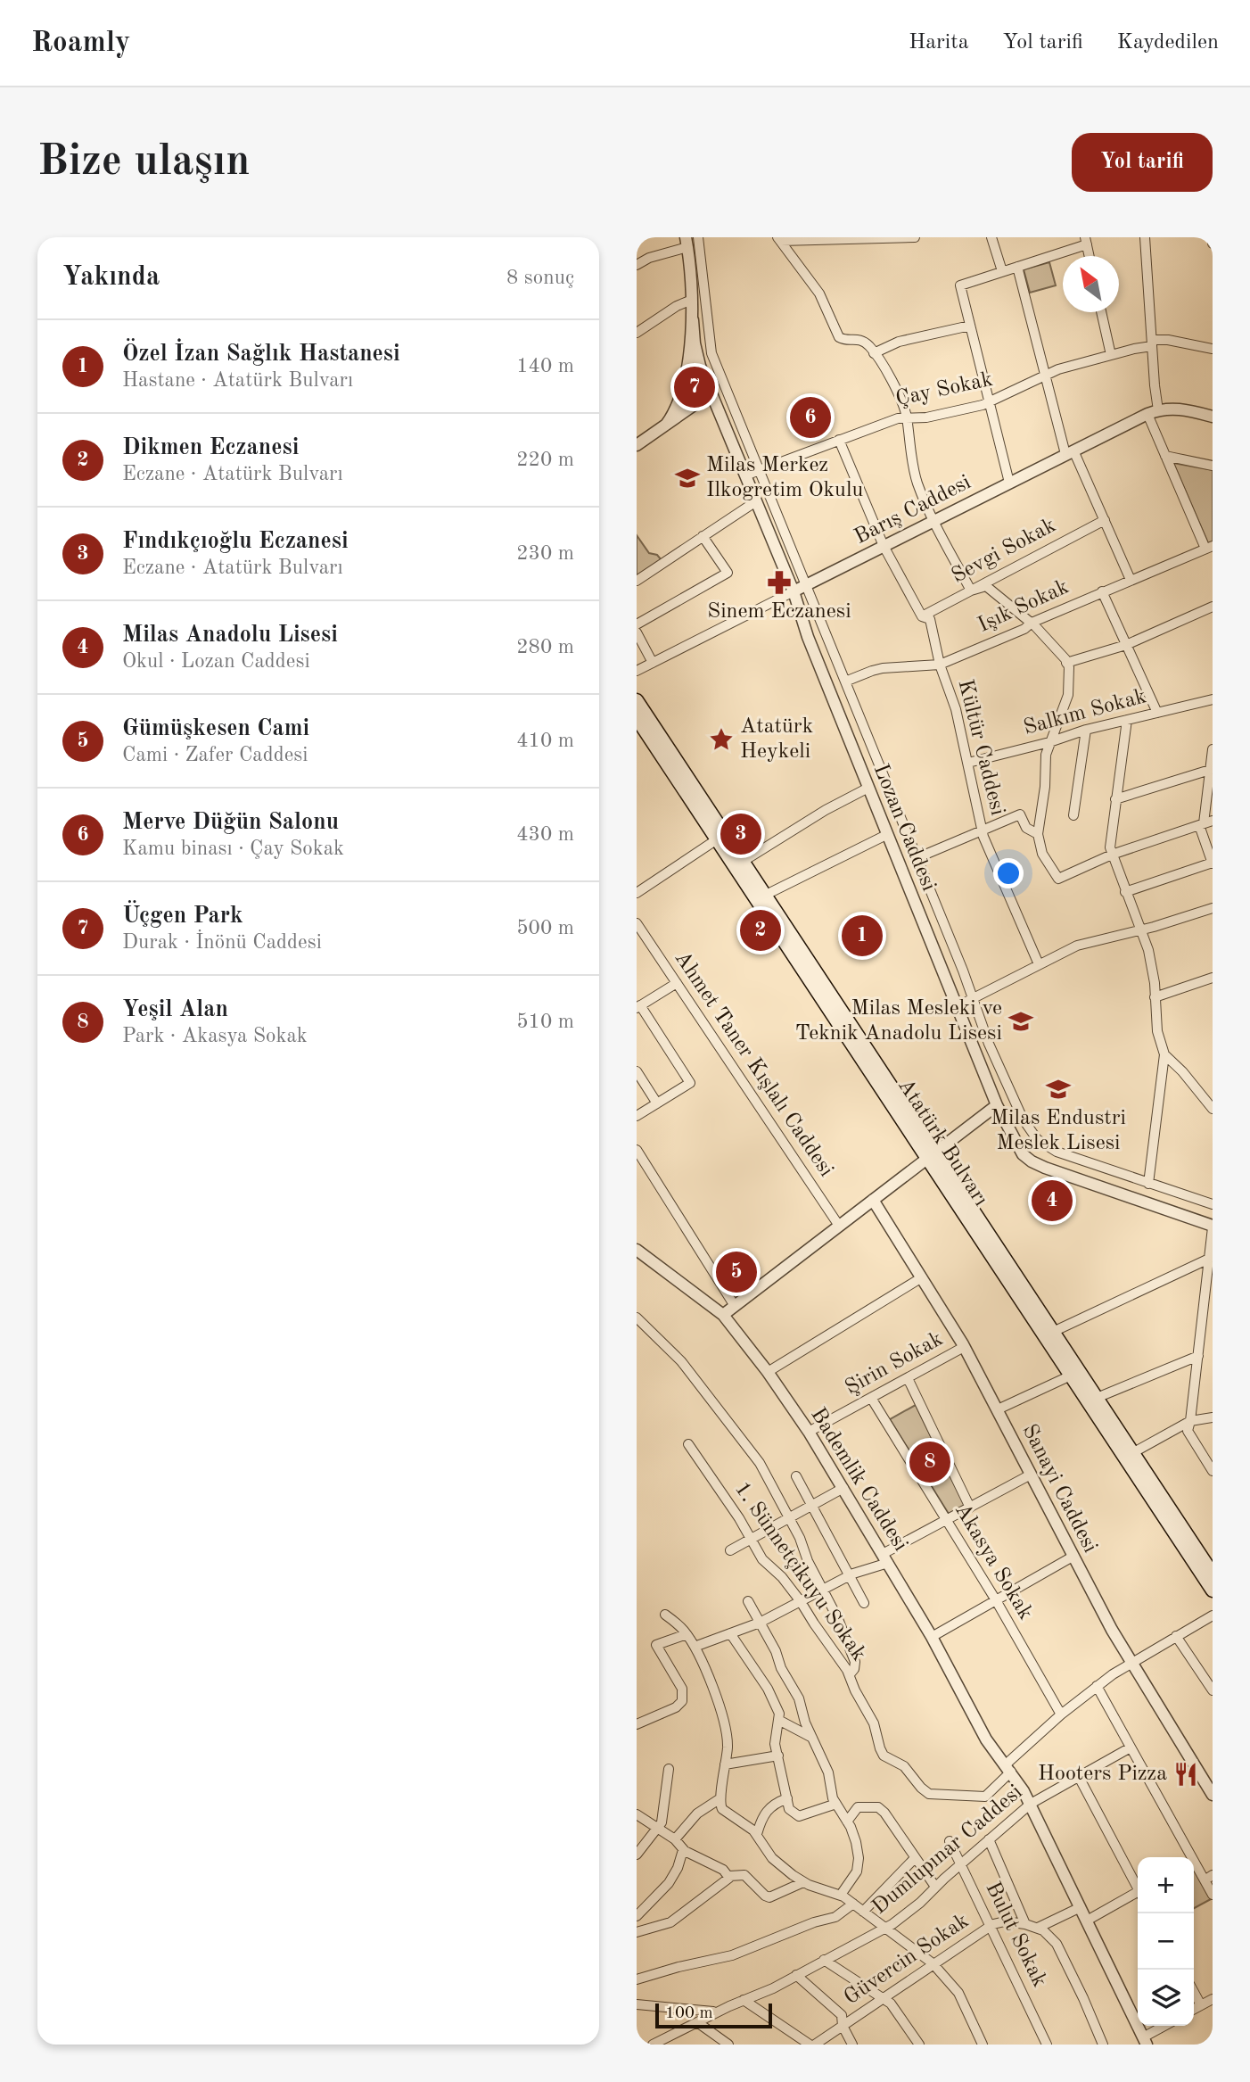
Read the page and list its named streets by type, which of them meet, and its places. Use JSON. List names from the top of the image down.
{
  "streets": {
    "main road": ["Atatürk Bulvarı"],
    "street": [
      "Çay Sokak",
      "Barış Caddesi",
      "Sevgi Sokak",
      "Işık Sokak",
      "Salkım Sokak",
      "Kültür Caddesi",
      "Lozan Caddesi",
      "Ahmet Taner Kışlalı Caddesi",
      "Şirin Sokak",
      "Bademlik Caddesi",
      "Sanayi Caddesi",
      "Akasya Sokak",
      "1. Sünnetçikuyu Sokak",
      "Dumlupınar Caddesi",
      "Bulut Sokak",
      "Güvercin Sokak"
    ]
  },
  "crossings": [
    ["Çay Sokak", "Kültür Caddesi"],
    ["Çay Sokak", "Lozan Caddesi"],
    ["Barış Caddesi", "Kültür Caddesi"],
    ["Barış Caddesi", "Lozan Caddesi"],
    ["Sevgi Sokak", "Kültür Caddesi"],
    ["Işık Sokak", "Kültür Caddesi"],
    ["Salkım Sokak", "Kültür Caddesi"],
    ["Şirin Sokak", "Bademlik Caddesi"],
    ["Şirin Sokak", "Sanayi Caddesi"],
    ["Şirin Sokak", "Akasya Sokak"],
    ["Bademlik Caddesi", "1. Sünnetçikuyu Sokak"],
    ["Bademlik Caddesi", "Dumlupınar Caddesi"],
    ["Sanayi Caddesi", "1. Sünnetçikuyu Sokak"],
    ["Akasya Sokak", "1. Sünnetçikuyu Sokak"],
    ["Dumlupınar Caddesi", "Bulut Sokak"],
    ["Bulut Sokak", "Güvercin Sokak"]
  ],
  "places": {
    "school or university": ["Milas Merkez Ilkogretim Okulu", "Milas Mesleki ve Teknik Anadolu Lisesi", "Milas Endustri Meslek Lisesi"],
    "pharmacy": ["Sinem Eczanesi"],
    "place": ["Atatürk Heykeli"],
    "restaurant": ["Hooters Pizza"]
  },
  "scale_bar": "100 m",
  "north": "top left",
  "page": {
    "header": "Roamly",
    "nav": ["Harita", "Yol tarifi", "Kaydedilen"],
    "buttons": "Yol tarifi",
    "title": "Bize ulaşın",
    "heading": ["Yakında", "8 sonuç"],
    "list": [
      {
        "mark": "1",
        "name": "Özel İzan Sağlık Hastanesi",
        "note": "Hastane · Atatürk Bulvarı",
        "value": "140 m"
      },
      {
        "mark": "2",
        "name": "Dikmen Eczanesi",
        "note": "Eczane · Atatürk Bulvarı",
        "value": "220 m"
      },
      {
        "mark": "3",
        "name": "Fındıkçıoğlu Eczanesi",
        "note": "Eczane · Atatürk Bulvarı",
        "value": "230 m"
      },
      {
        "mark": "4",
        "name": "Milas Anadolu Lisesi",
        "note": "Okul · Lozan Caddesi",
        "value": "280 m"
      },
      {
        "mark": "5",
        "name": "Gümüşkesen Cami",
        "note": "Cami · Zafer Caddesi",
        "value": "410 m"
      },
      {
        "mark": "6",
        "name": "Merve Düğün Salonu",
        "note": "Kamu binası · Çay Sokak",
        "value": "430 m"
      },
      {
        "mark": "7",
        "name": "Üçgen Park",
        "note": "Durak · İnönü Caddesi",
        "value": "500 m"
      },
      {
        "mark": "8",
        "name": "Yeşil Alan",
        "note": "Park · Akasya Sokak",
        "value": "510 m"
      }
    ],
    "pins": [
      "7",
      "6",
      "3",
      "2",
      "1",
      "4",
      "5",
      "8"
    ],
    "map_buttons": ["+", "−"],
    "scale": "100 m"
  }
}
